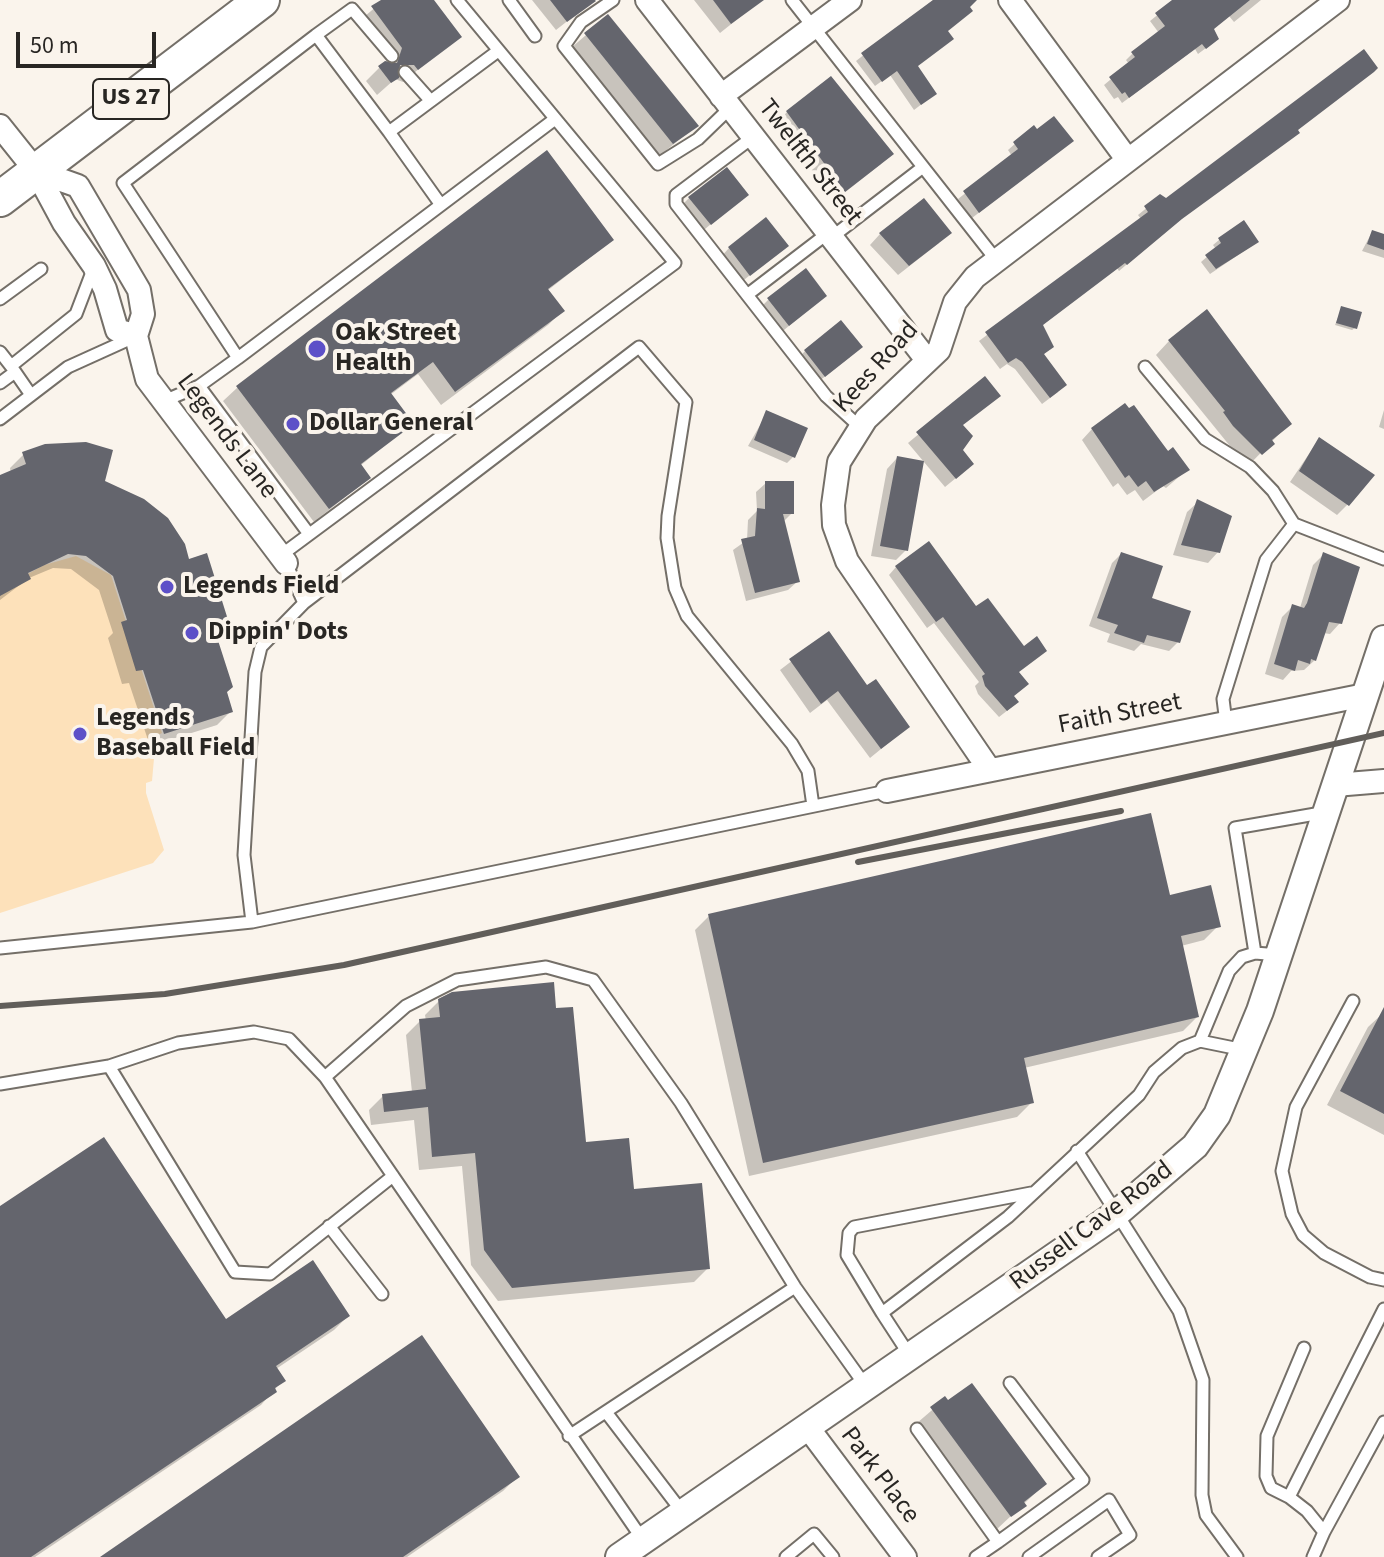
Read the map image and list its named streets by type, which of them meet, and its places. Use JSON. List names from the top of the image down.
{
  "streets": {
    "main road": ["US 27"],
    "street": [
      "Twelfth Street",
      "Kees Road",
      "Legends Lane",
      "Faith Street",
      "Russell Cave Road",
      "Park Place"
    ]
  },
  "crossings": [
    ["US 27", "Legends Lane"],
    ["Twelfth Street", "Kees Road"],
    ["Kees Road", "Faith Street"],
    ["Faith Street", "Russell Cave Road"],
    ["Russell Cave Road", "Park Place"]
  ],
  "places": [
    "Oak Street Health",
    "Dollar General",
    "Legends Field",
    "Dippin' Dots",
    "Legends Baseball Field"
  ],
  "scale_bar": "50 m"
}
